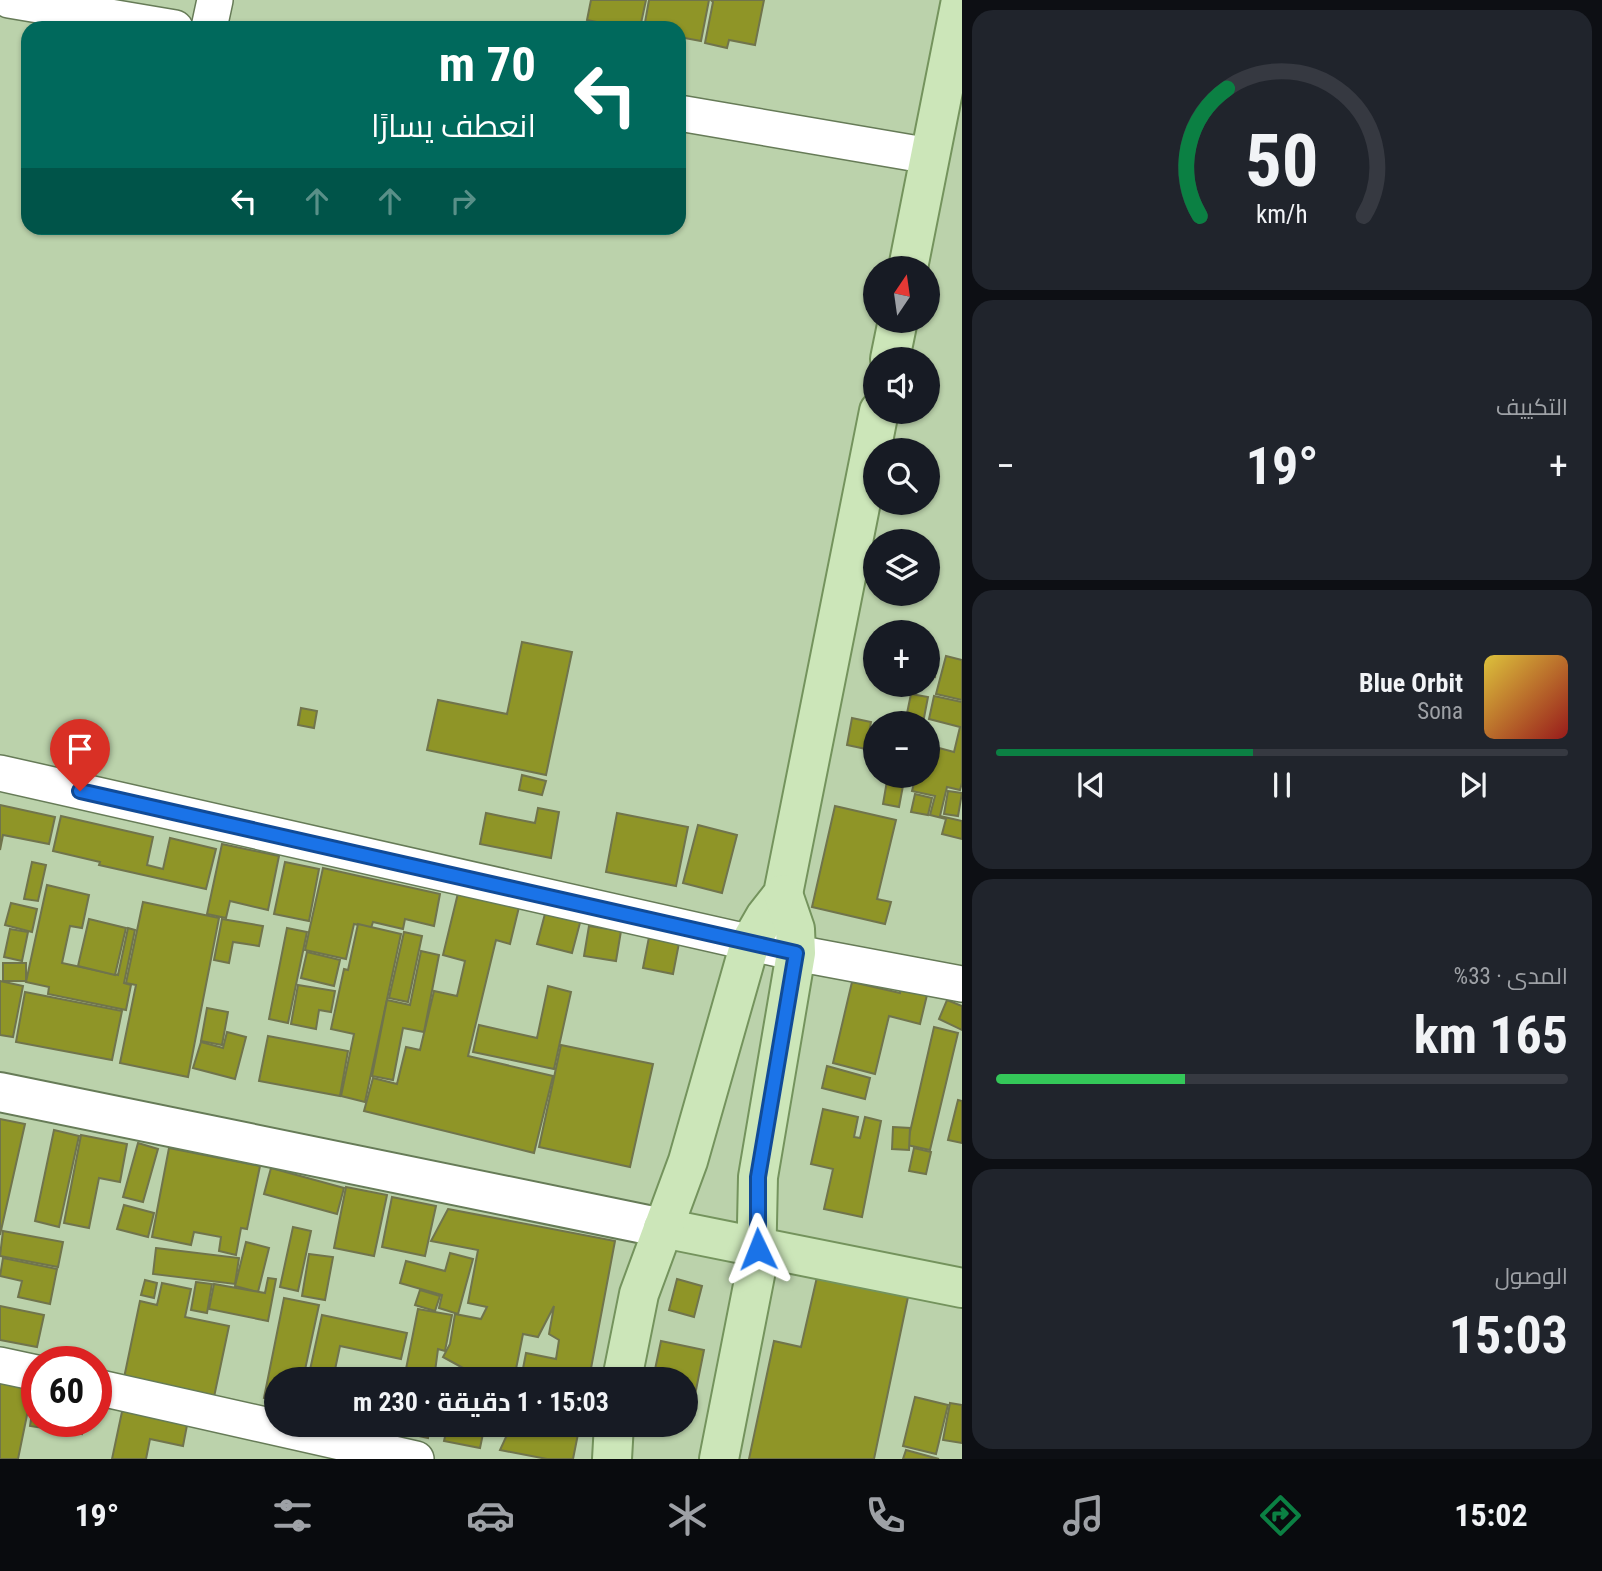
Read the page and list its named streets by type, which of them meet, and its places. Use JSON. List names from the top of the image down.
{
  "north": "top",
  "page": {
    "turn": ["70 m", "انعطف يسارًا"],
    "map_buttons": ["+", "−"],
    "tile": [
      "التكييف",
      ["المدى · 33%", "165 km"],
      ["الوصول", "15:03"]
    ],
    "heat": ["−", "19°", "+"],
    "song": ["Blue Orbit", "Sona"],
    "limit": "60",
    "trip": "15:03 · 1 دقيقة · 230 m",
    "tabs": ["15:02", "19°"],
    "gauge": ["50", "km/h"]
  }
}
